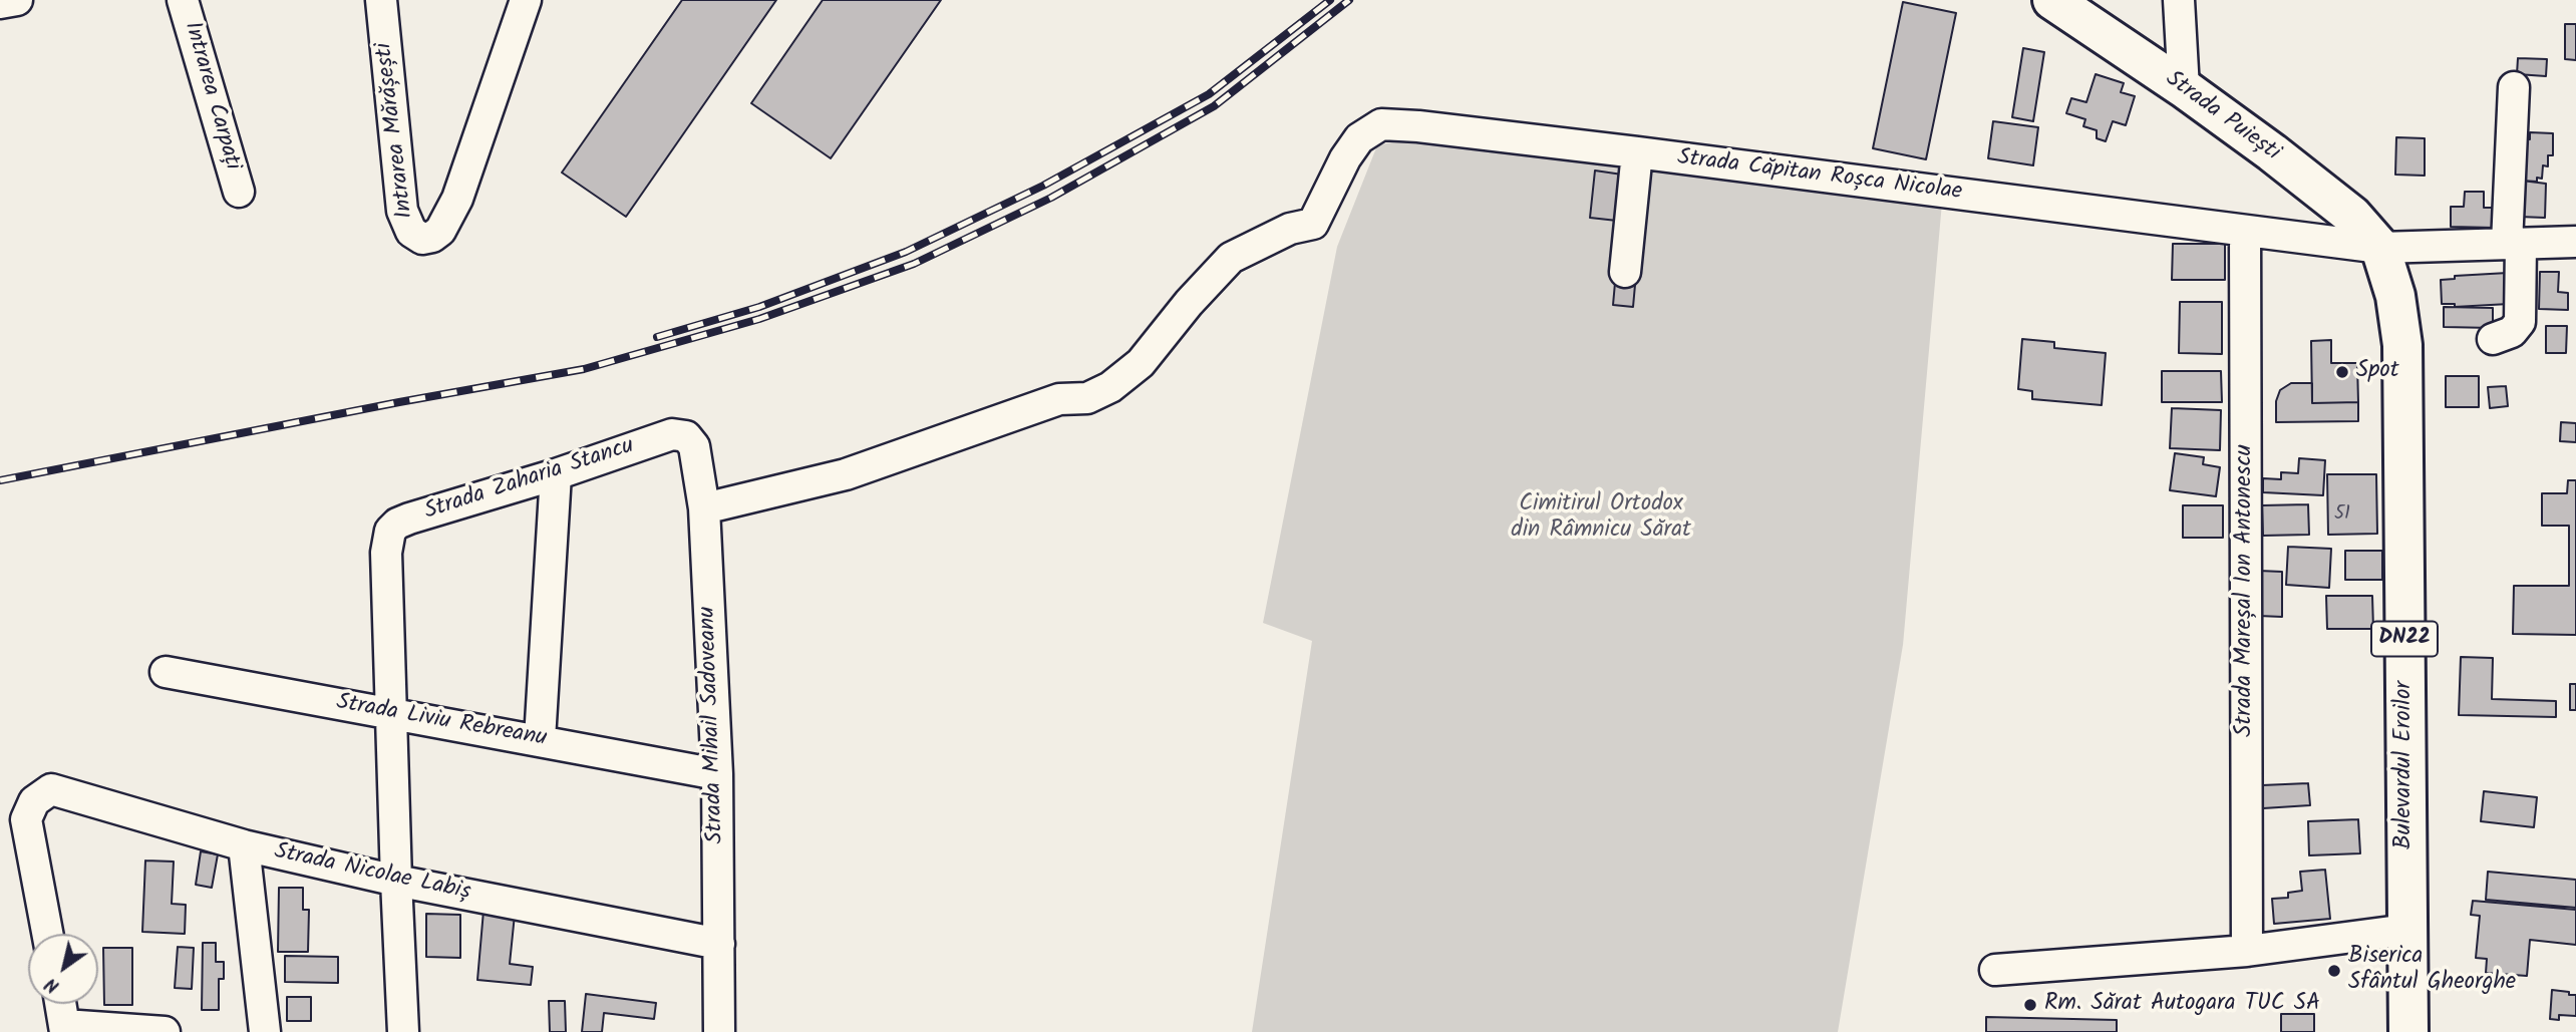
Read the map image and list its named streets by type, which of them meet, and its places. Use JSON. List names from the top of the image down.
{
  "streets": {
    "main road": ["Strada Puiești", "DN22", "Bulevardul Eroilor"],
    "street": [
      "Intrarea Carpați",
      "Intrarea Mărășești",
      "Strada Căpitan Roșca Nicolae",
      "Strada Zaharia Stancu",
      "Strada Mareșal Ion Antonescu",
      "Strada Liviu Rebreanu",
      "Strada Mihail Sadoveanu",
      "Strada Nicolae Labiș"
    ]
  },
  "crossings": [
    ["Strada Puiești", "Strada Căpitan Roșca Nicolae"],
    ["Strada Puiești", "Bulevardul Eroilor"],
    ["Strada Căpitan Roșca Nicolae", "Strada Mareșal Ion Antonescu"],
    ["Strada Căpitan Roșca Nicolae", "Strada Mihail Sadoveanu"],
    ["Strada Căpitan Roșca Nicolae", "Bulevardul Eroilor"],
    ["Strada Zaharia Stancu", "Strada Liviu Rebreanu"],
    ["Strada Zaharia Stancu", "Strada Mihail Sadoveanu"],
    ["Strada Liviu Rebreanu", "Strada Mihail Sadoveanu"],
    ["Strada Mihail Sadoveanu", "Strada Nicolae Labiș"]
  ],
  "parks": ["Cimitirul Ortodox din Râmnicu Sărat"],
  "places": ["Spot", "Biserica Sfântul Gheorghe", "Rm. Sărat Autogara TUC SA"],
  "house_numbers": ["51"],
  "north": "bottom left"
}
